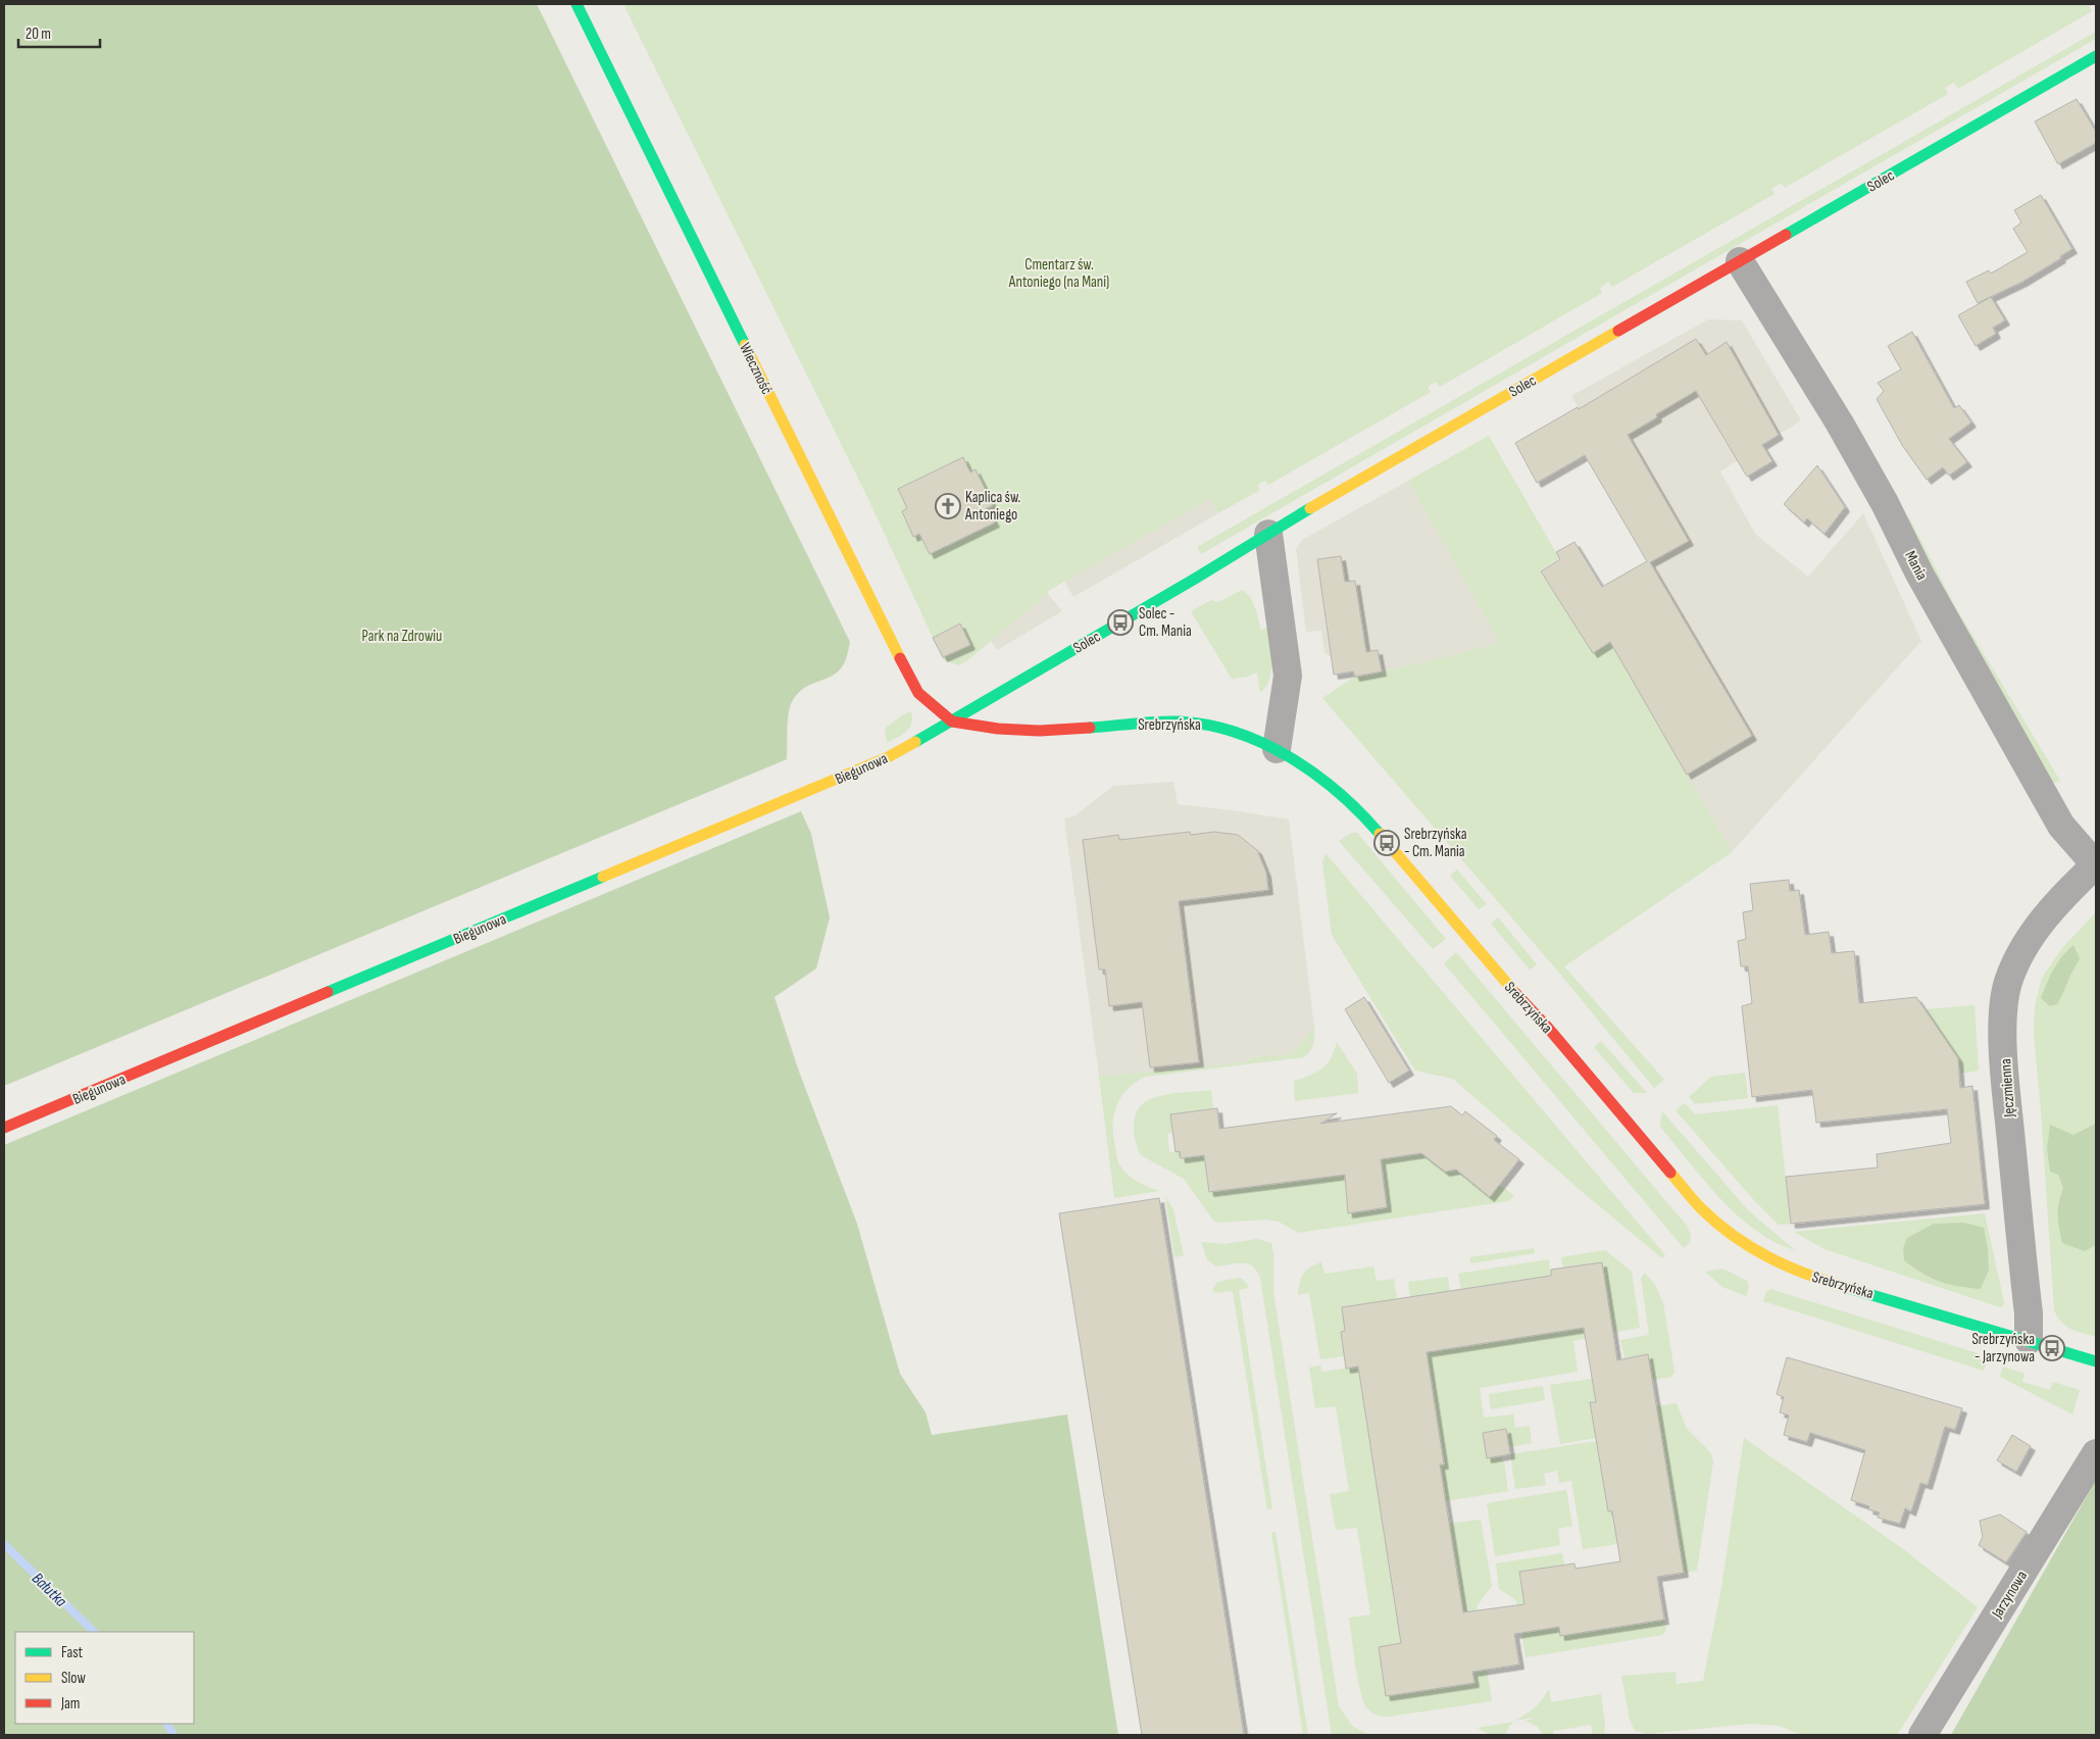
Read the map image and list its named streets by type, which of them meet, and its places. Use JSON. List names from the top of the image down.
{
  "streets": {
    "main road": [
      "Solec",
      "Wieczność",
      "Srebrzyńska",
      "Biegunowa"
    ],
    "street": ["Mania", "Jęczmienna", "Jarzynowa"]
  },
  "crossings": [
    ["Solec", "Wieczność"],
    ["Solec", "Mania"],
    ["Solec", "Srebrzyńska"],
    ["Solec", "Biegunowa"],
    ["Wieczność", "Srebrzyńska"],
    ["Wieczność", "Biegunowa"],
    ["Mania", "Jęczmienna"],
    ["Srebrzyńska", "Biegunowa"],
    ["Srebrzyńska", "Jęczmienna"]
  ],
  "water": ["Bałutka"],
  "parks": ["Cmentarz św. Antoniego (na Mani)", "Park na Zdrowiu"],
  "places": {
    "church": ["Kaplica św. Antoniego"],
    "bus stop": ["Solec - Cm. Mania", "Srebrzyńska - Cm. Mania", "Srebrzyńska - Jarzynowa"]
  },
  "legend": ["Fast", "Slow", "Jam"],
  "scale_bar": "20 m"
}
